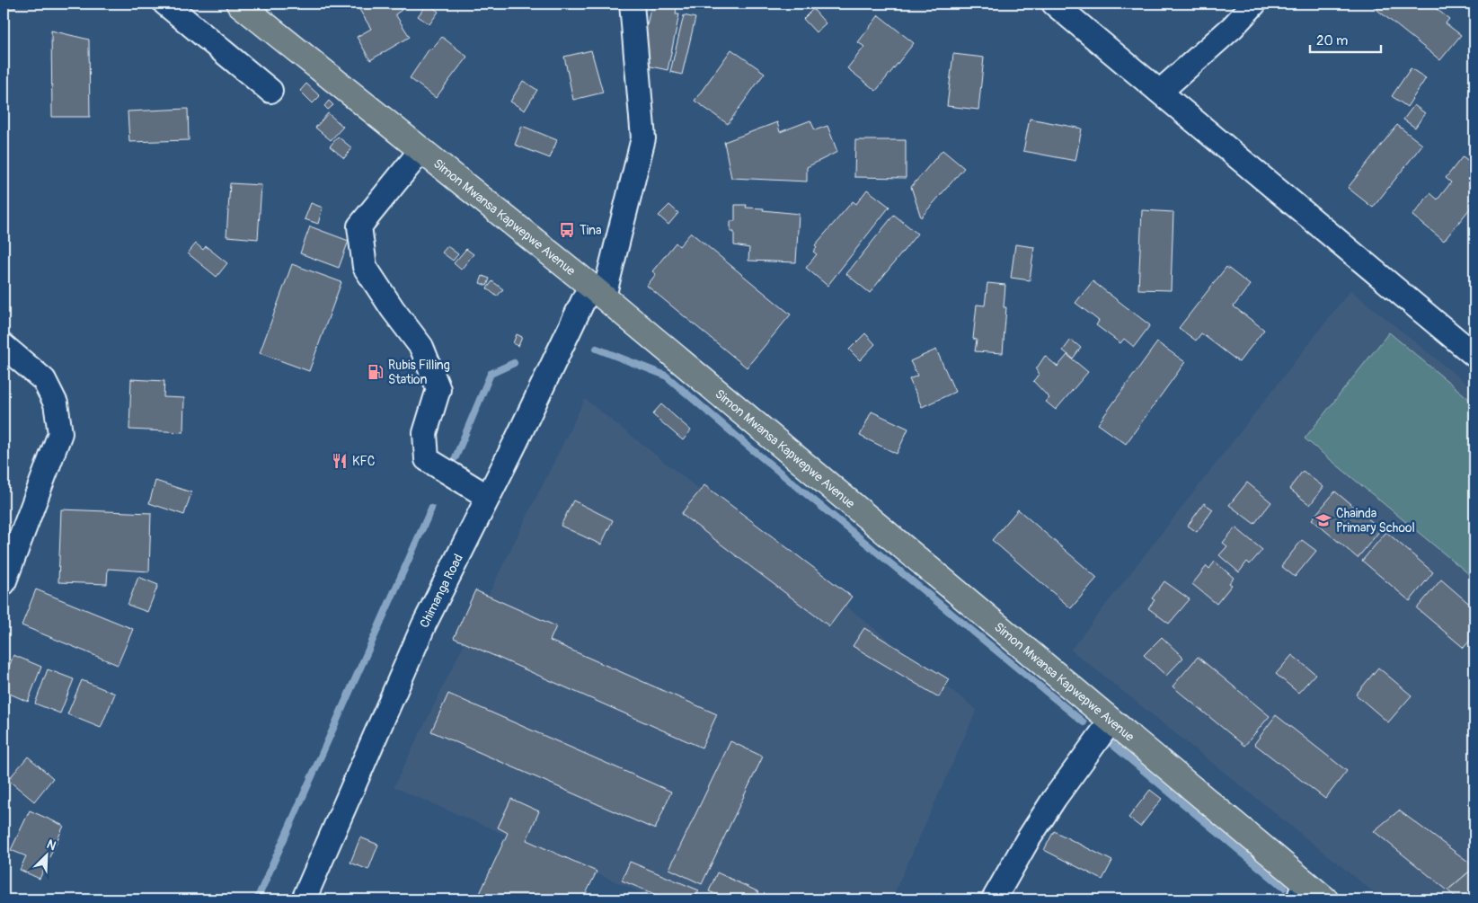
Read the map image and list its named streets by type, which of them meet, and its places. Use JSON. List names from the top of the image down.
{
  "streets": {
    "main road": ["Simon Mwansa Kapwepwe Avenue"],
    "street": ["Chimanga Road"]
  },
  "crossings": [
    ["Simon Mwansa Kapwepwe Avenue", "Chimanga Road"]
  ],
  "places": {
    "bus stop": ["Tina"],
    "fuel station": ["Rubis Filling Station"],
    "restaurant": ["KFC"],
    "school or university": ["Chainda Primary School"]
  },
  "scale_bar": "20 m",
  "north": "top right"
}
